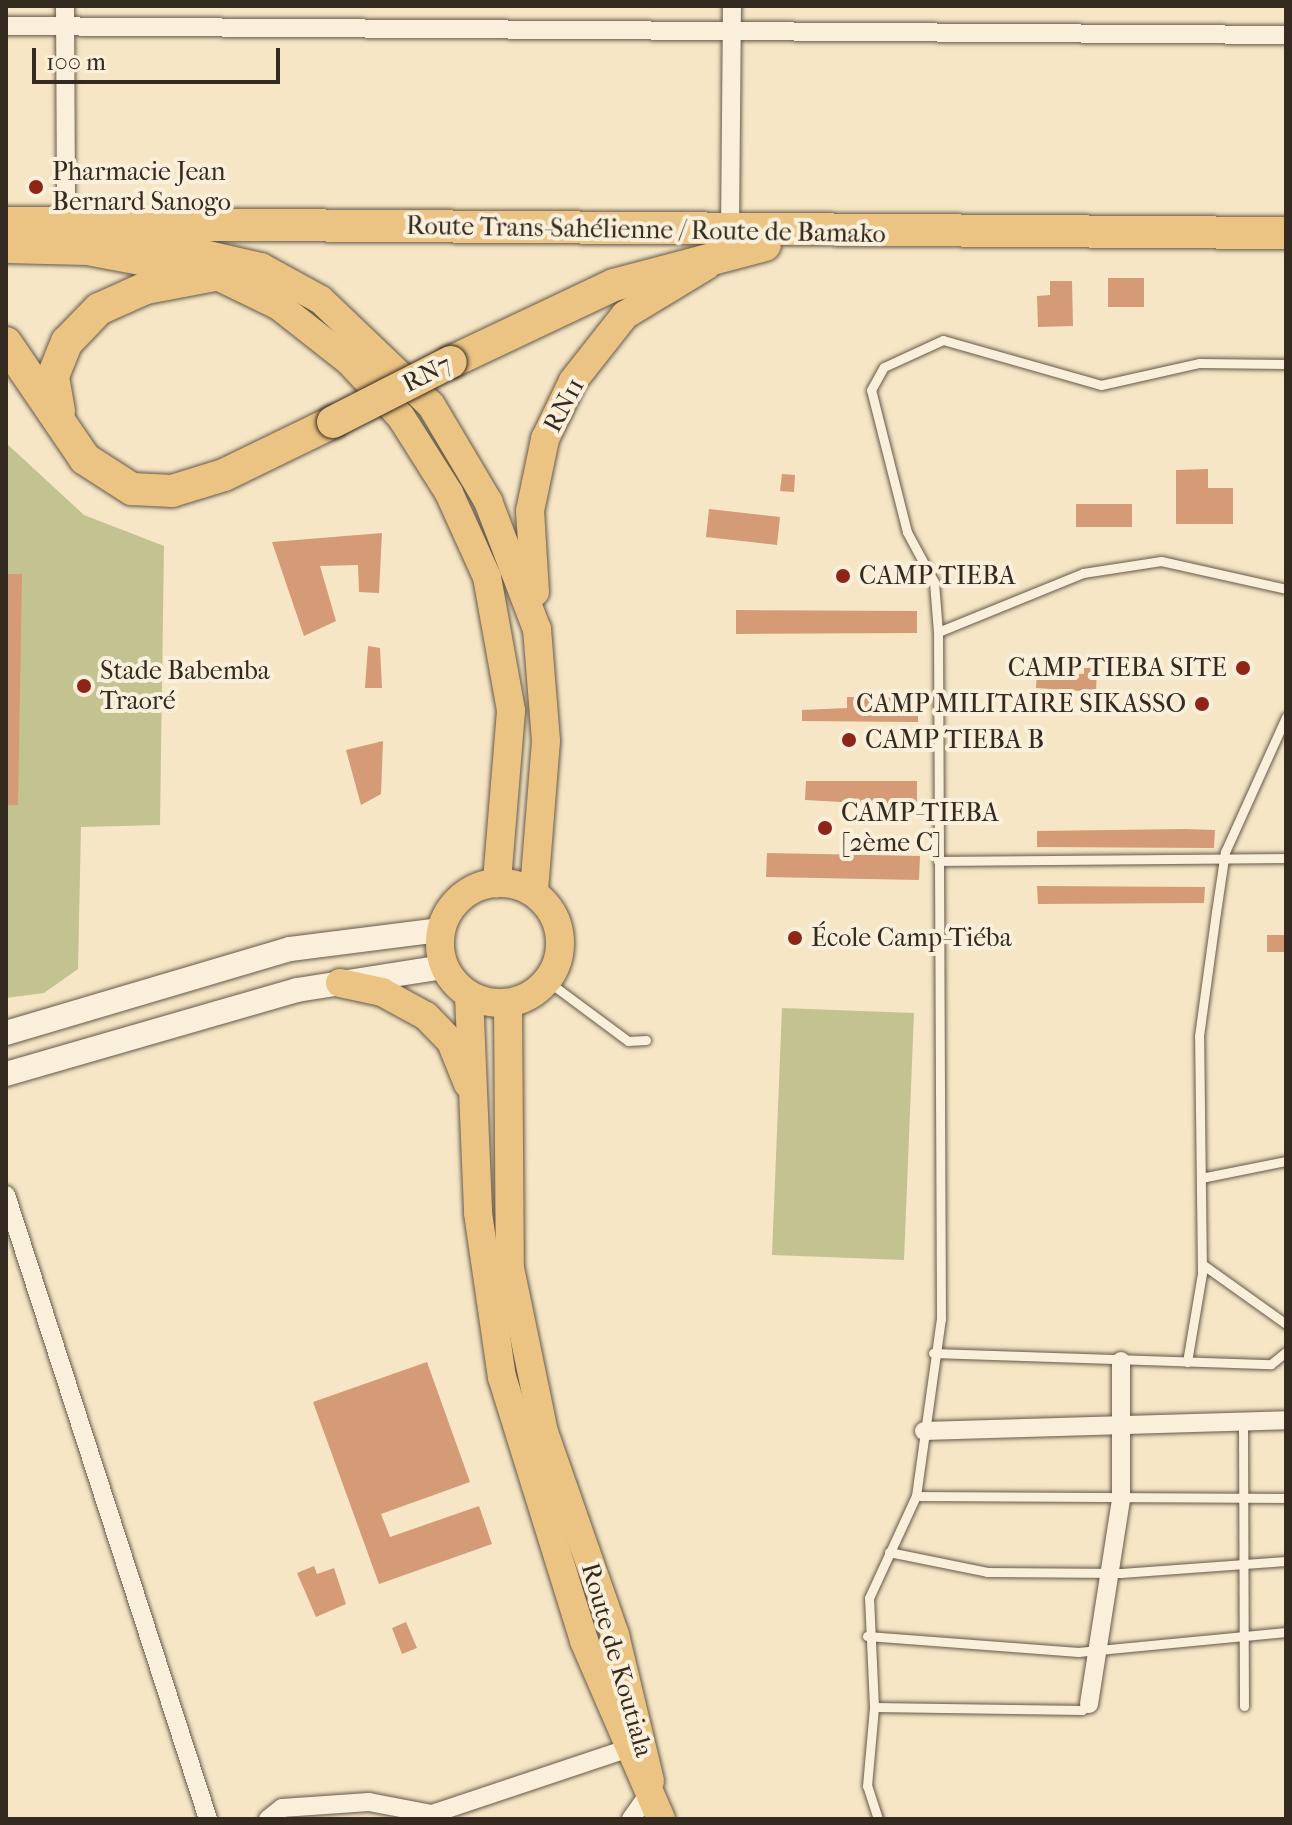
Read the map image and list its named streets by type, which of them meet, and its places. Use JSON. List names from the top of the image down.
{
  "streets": {
    "highway": ["Route Trans-Sahélienne / Route de Bamako", "RN7"],
    "main road": ["RN11", "Route de Koutiala"]
  },
  "crossings": [
    ["Route Trans-Sahélienne / Route de Bamako", "RN7"],
    ["Route Trans-Sahélienne / Route de Bamako", "RN11"],
    ["RN7", "RN11"],
    ["RN11", "Route de Koutiala"]
  ],
  "places": [
    "Pharmacie Jean Bernard Sanogo",
    "CAMP TIEBA",
    "CAMP TIEBA SITE",
    "Stade Babemba Traoré",
    "CAMP MILITAIRE SIKASSO",
    "CAMP TIEBA B",
    "CAMP-TIEBA [2ème C]",
    "École Camp-Tiéba"
  ],
  "scale_bar": "100 m"
}
